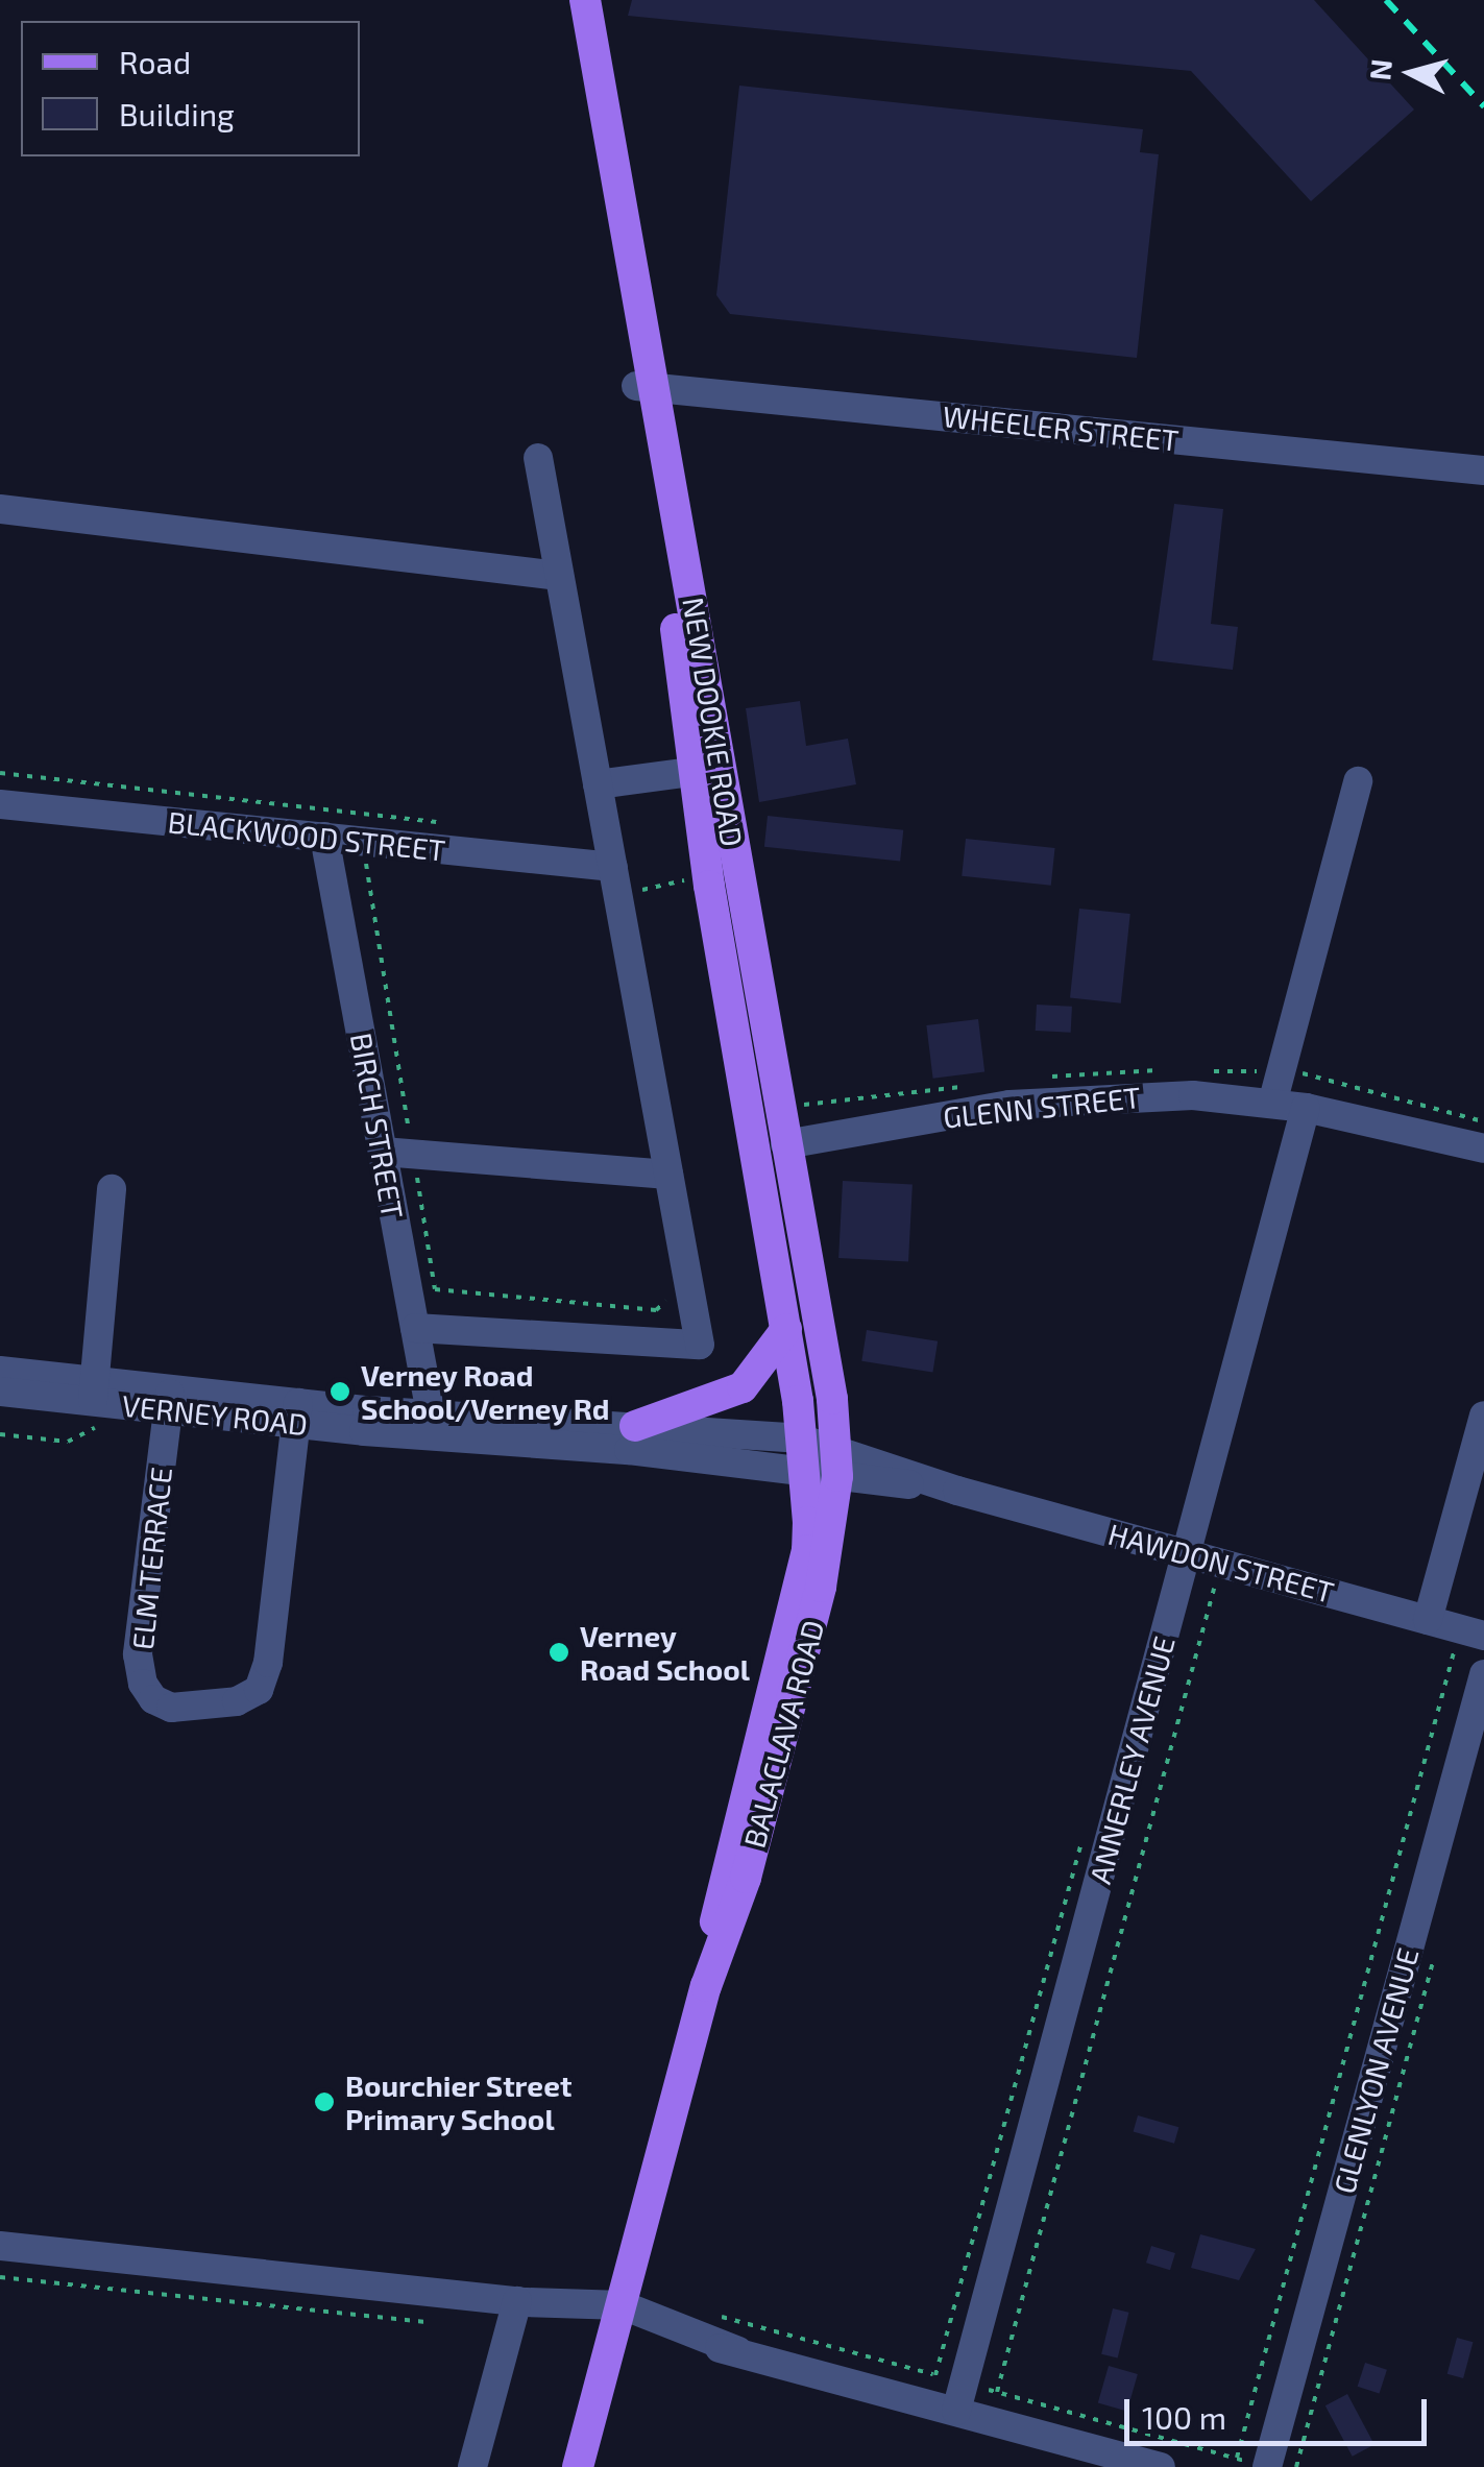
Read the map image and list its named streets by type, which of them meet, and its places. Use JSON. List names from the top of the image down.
{
  "streets": {
    "main road": ["NEW DOOKIE ROAD", "BALACLAVA ROAD"],
    "street": [
      "WHEELER STREET",
      "BLACKWOOD STREET",
      "GLENN STREET",
      "BIRCH STREET",
      "VERNEY ROAD",
      "ELM TERRACE",
      "HAWDON STREET",
      "ANNERLEY AVENUE",
      "GLENLYON AVENUE"
    ]
  },
  "crossings": [
    ["WHEELER STREET", "NEW DOOKIE ROAD"],
    ["NEW DOOKIE ROAD", "GLENN STREET"],
    ["NEW DOOKIE ROAD", "VERNEY ROAD"],
    ["NEW DOOKIE ROAD", "HAWDON STREET"],
    ["NEW DOOKIE ROAD", "BALACLAVA ROAD"],
    ["BLACKWOOD STREET", "BIRCH STREET"],
    ["GLENN STREET", "ANNERLEY AVENUE"],
    ["BIRCH STREET", "VERNEY ROAD"],
    ["VERNEY ROAD", "ELM TERRACE"],
    ["VERNEY ROAD", "HAWDON STREET"],
    ["VERNEY ROAD", "BALACLAVA ROAD"],
    ["HAWDON STREET", "BALACLAVA ROAD"],
    ["HAWDON STREET", "ANNERLEY AVENUE"]
  ],
  "places": ["Verney Road School/Verney Rd", "Verney Road School", "Bourchier Street Primary School"],
  "legend": ["Road", "Building"],
  "scale_bar": "100 m",
  "north": "left"
}
